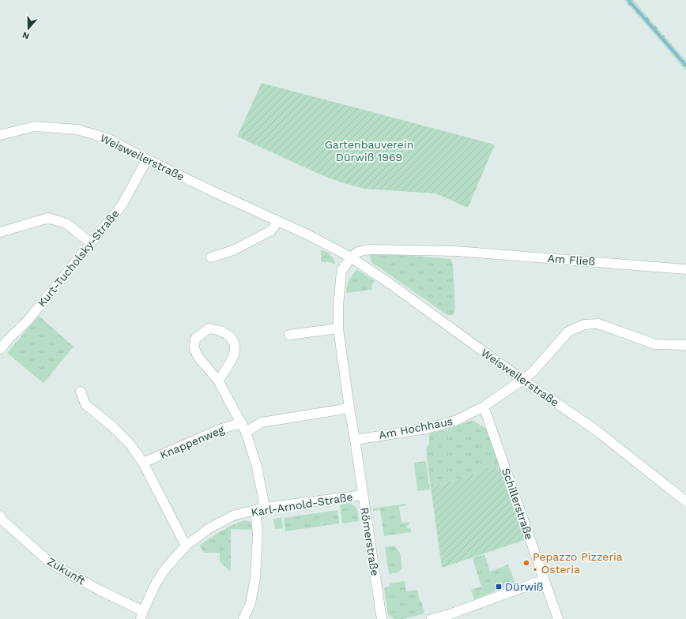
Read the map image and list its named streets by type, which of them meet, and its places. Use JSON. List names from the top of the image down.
{
  "streets": {
    "street": [
      "Weisweilerstraße",
      "Kurt-Tucholsky-Straße",
      "Am Fließ",
      "Am Hochhaus",
      "Knappenweg",
      "Schillerstraße",
      "Karl-Arnold-Straße",
      "Römerstraße",
      "Zukunft"
    ]
  },
  "crossings": [
    ["Weisweilerstraße", "Kurt-Tucholsky-Straße"],
    ["Weisweilerstraße", "Am Fließ"],
    ["Weisweilerstraße", "Am Hochhaus"],
    ["Weisweilerstraße", "Römerstraße"],
    ["Am Fließ", "Römerstraße"],
    ["Am Hochhaus", "Schillerstraße"],
    ["Am Hochhaus", "Römerstraße"],
    ["Karl-Arnold-Straße", "Römerstraße"],
    ["Karl-Arnold-Straße", "Zukunft"]
  ],
  "parks": ["Gartenbauverein Dürwiß 1969"],
  "places": {
    "other": ["Pepazzo Pizzeria • Osteria"],
    "transit": ["Dürwiß"]
  },
  "north": "bottom"
}
